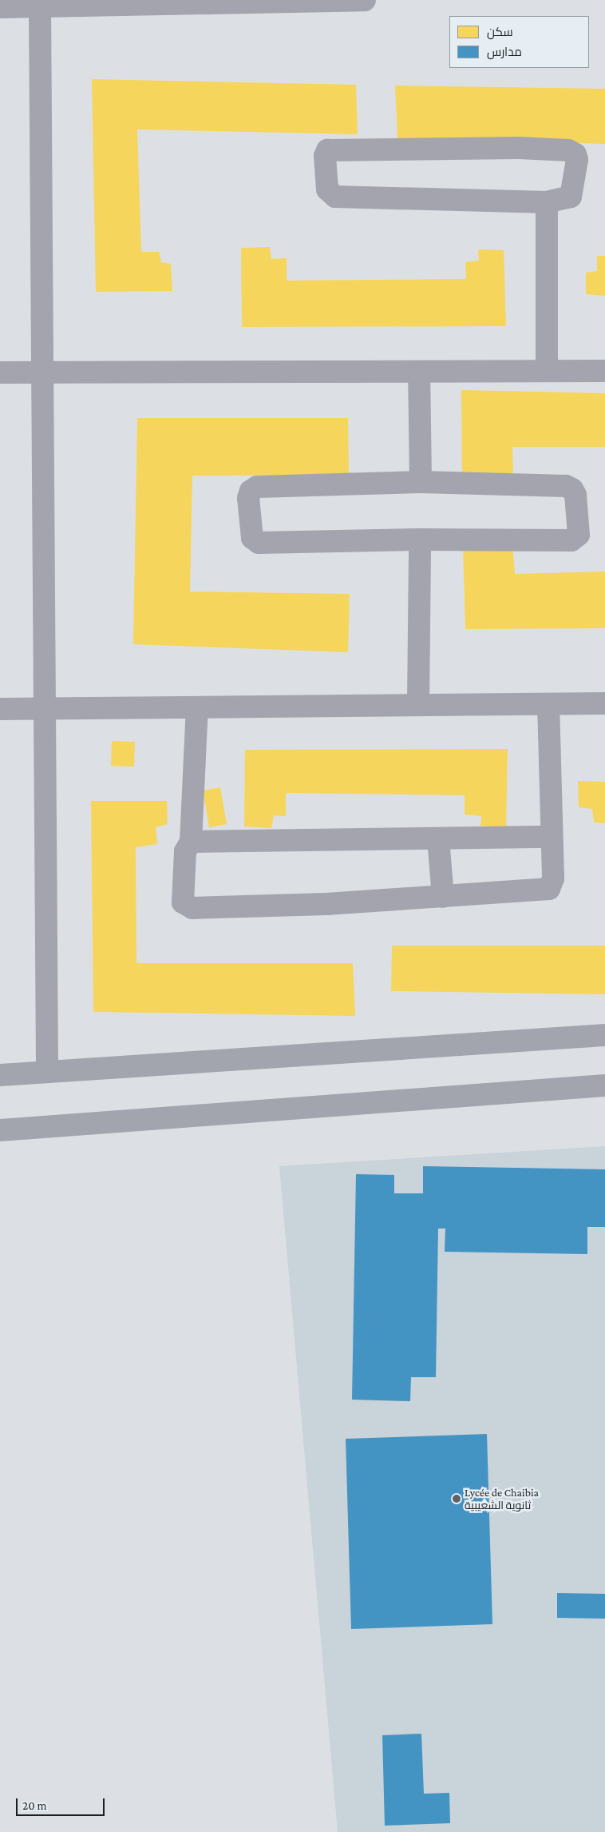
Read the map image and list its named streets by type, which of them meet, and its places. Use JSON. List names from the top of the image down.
{
  "places": ["Lycée de Chaibia ثانوية الشعيبية"],
  "legend": ["سكن", "مدارس"],
  "scale_bar": "20 m"
}
